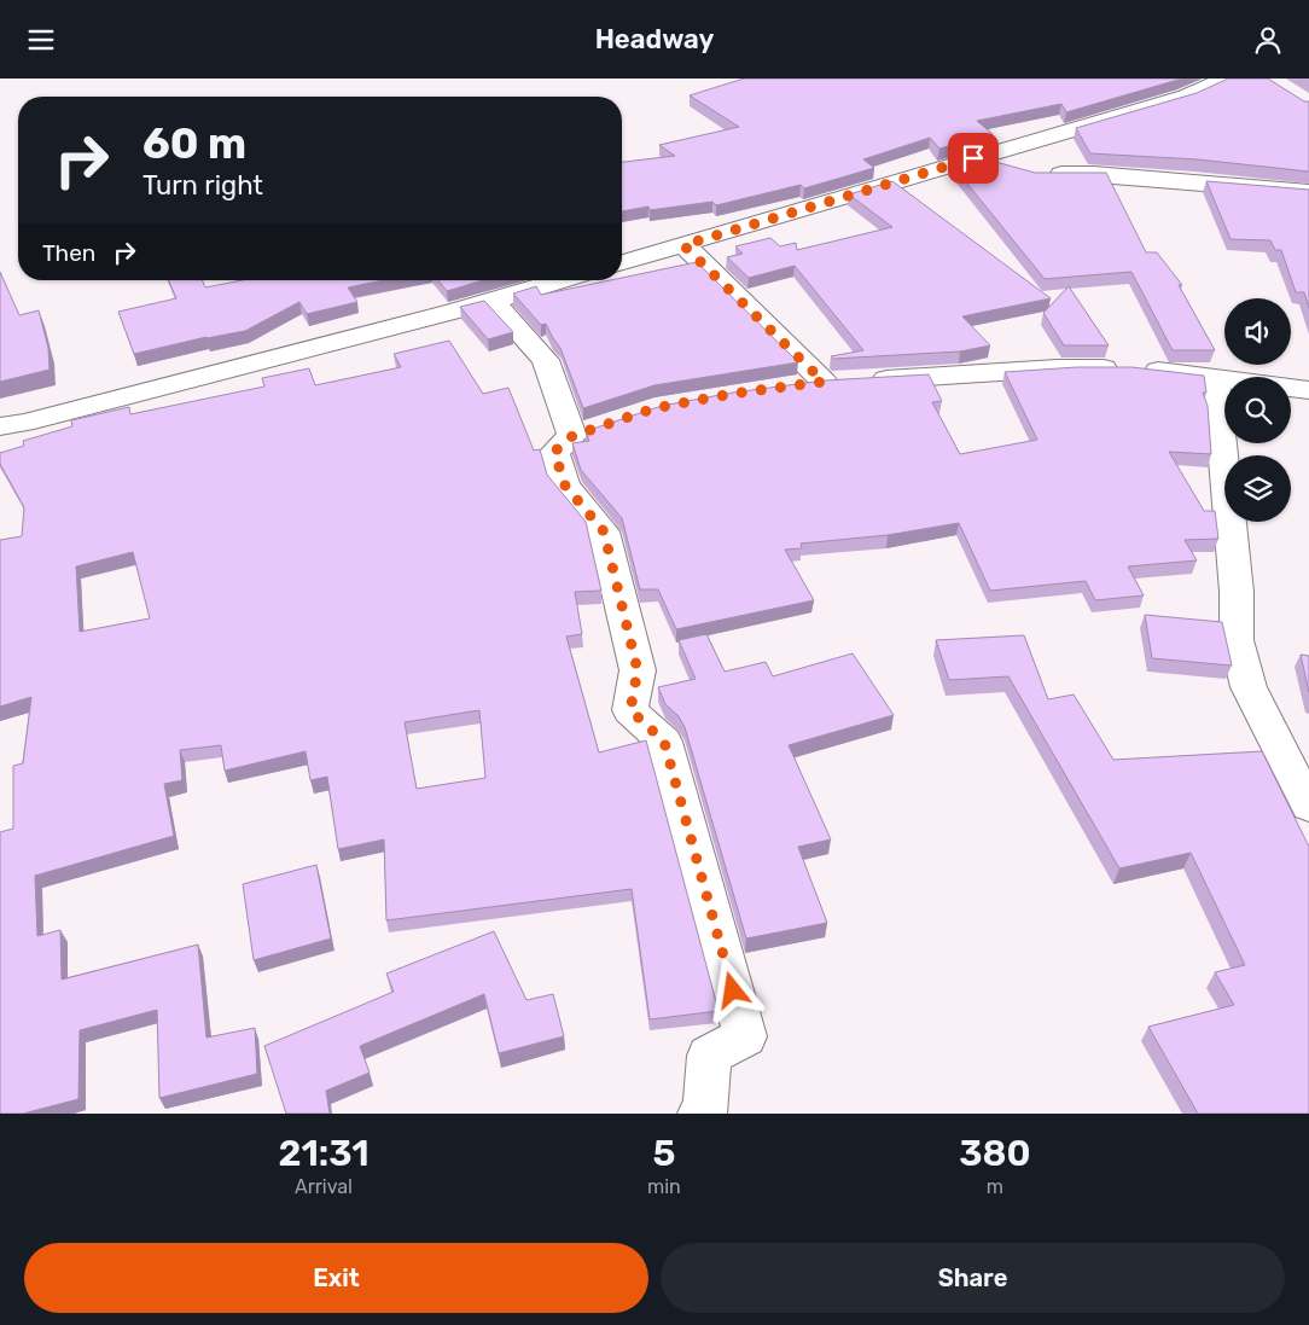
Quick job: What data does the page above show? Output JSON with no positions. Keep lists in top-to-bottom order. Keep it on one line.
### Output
{"page":{"header":"Headway","turn":["60 m","Turn right"],"then":"Then","eta":["21:31","Arrival","5","min","380","m"],"buttons":["Exit","Share"]}}
